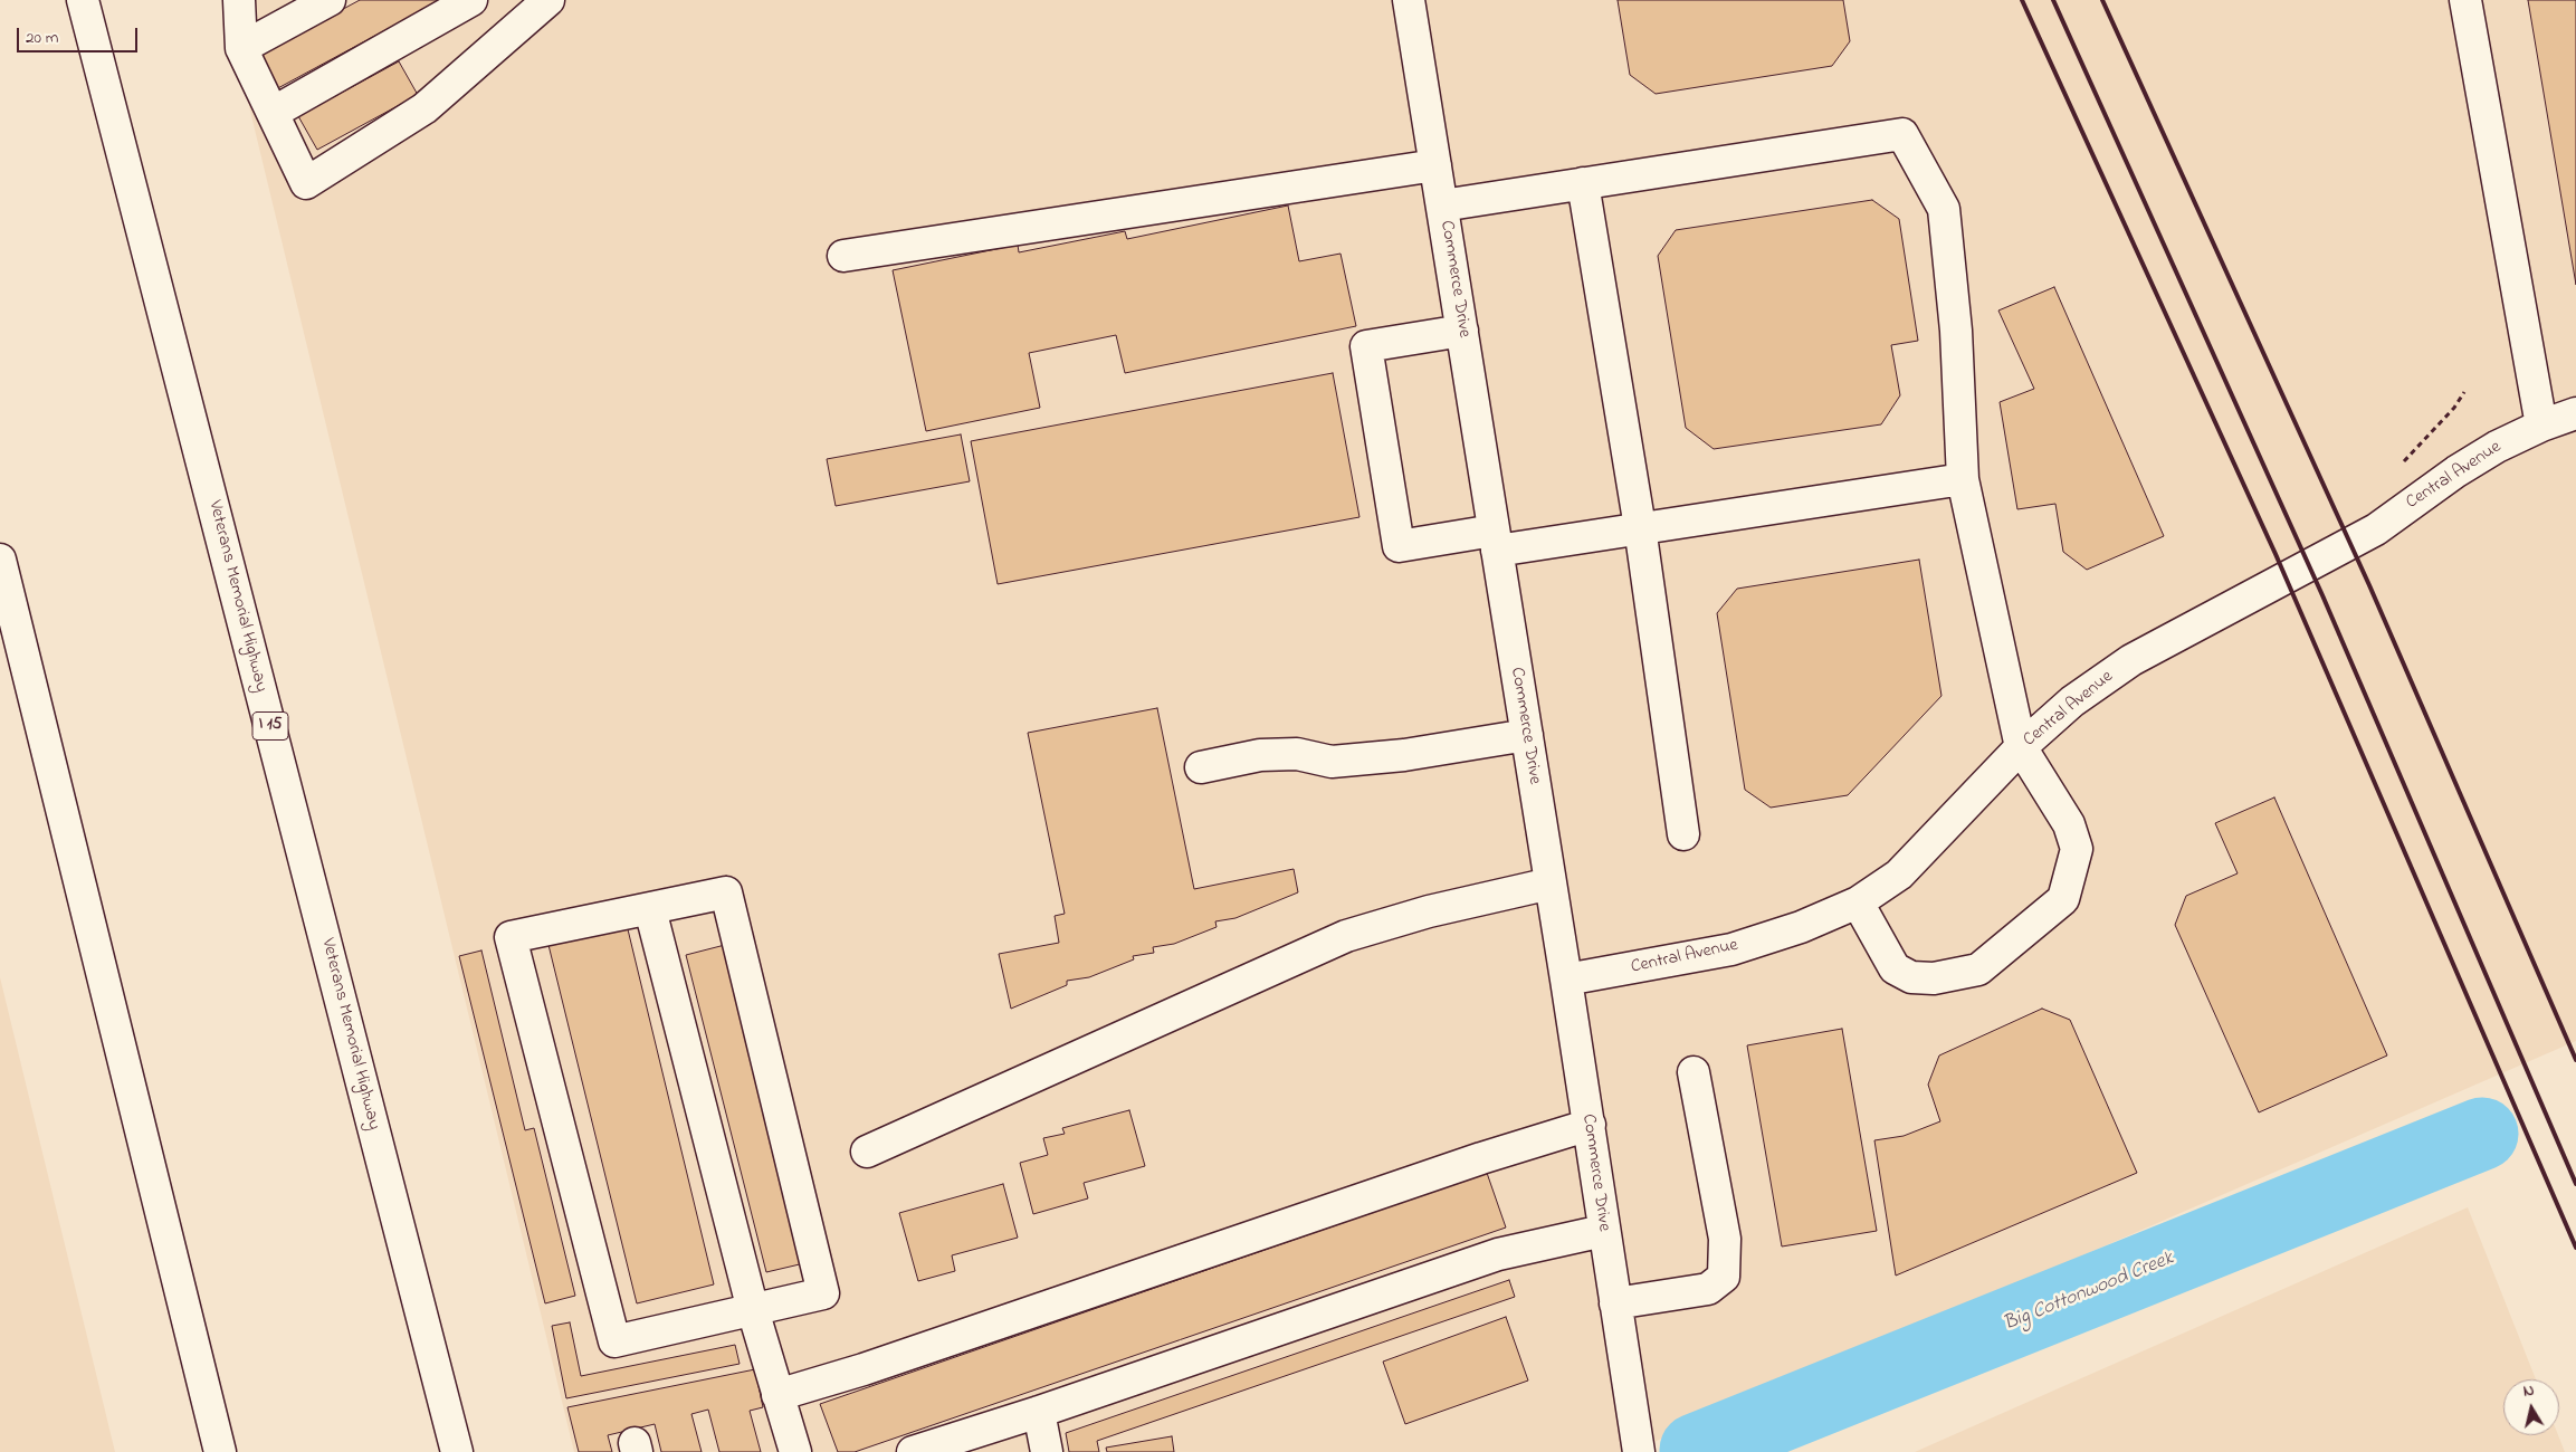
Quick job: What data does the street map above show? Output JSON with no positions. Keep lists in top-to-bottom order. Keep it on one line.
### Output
{"streets":{"main road":["Commerce Drive","Central Avenue","Veterans Memorial Highway","I 15"]},"crossings":[["Commerce Drive","Central Avenue"]],"water":["Big Cottonwood Creek"],"scale_bar":"20 m","north":"top"}
